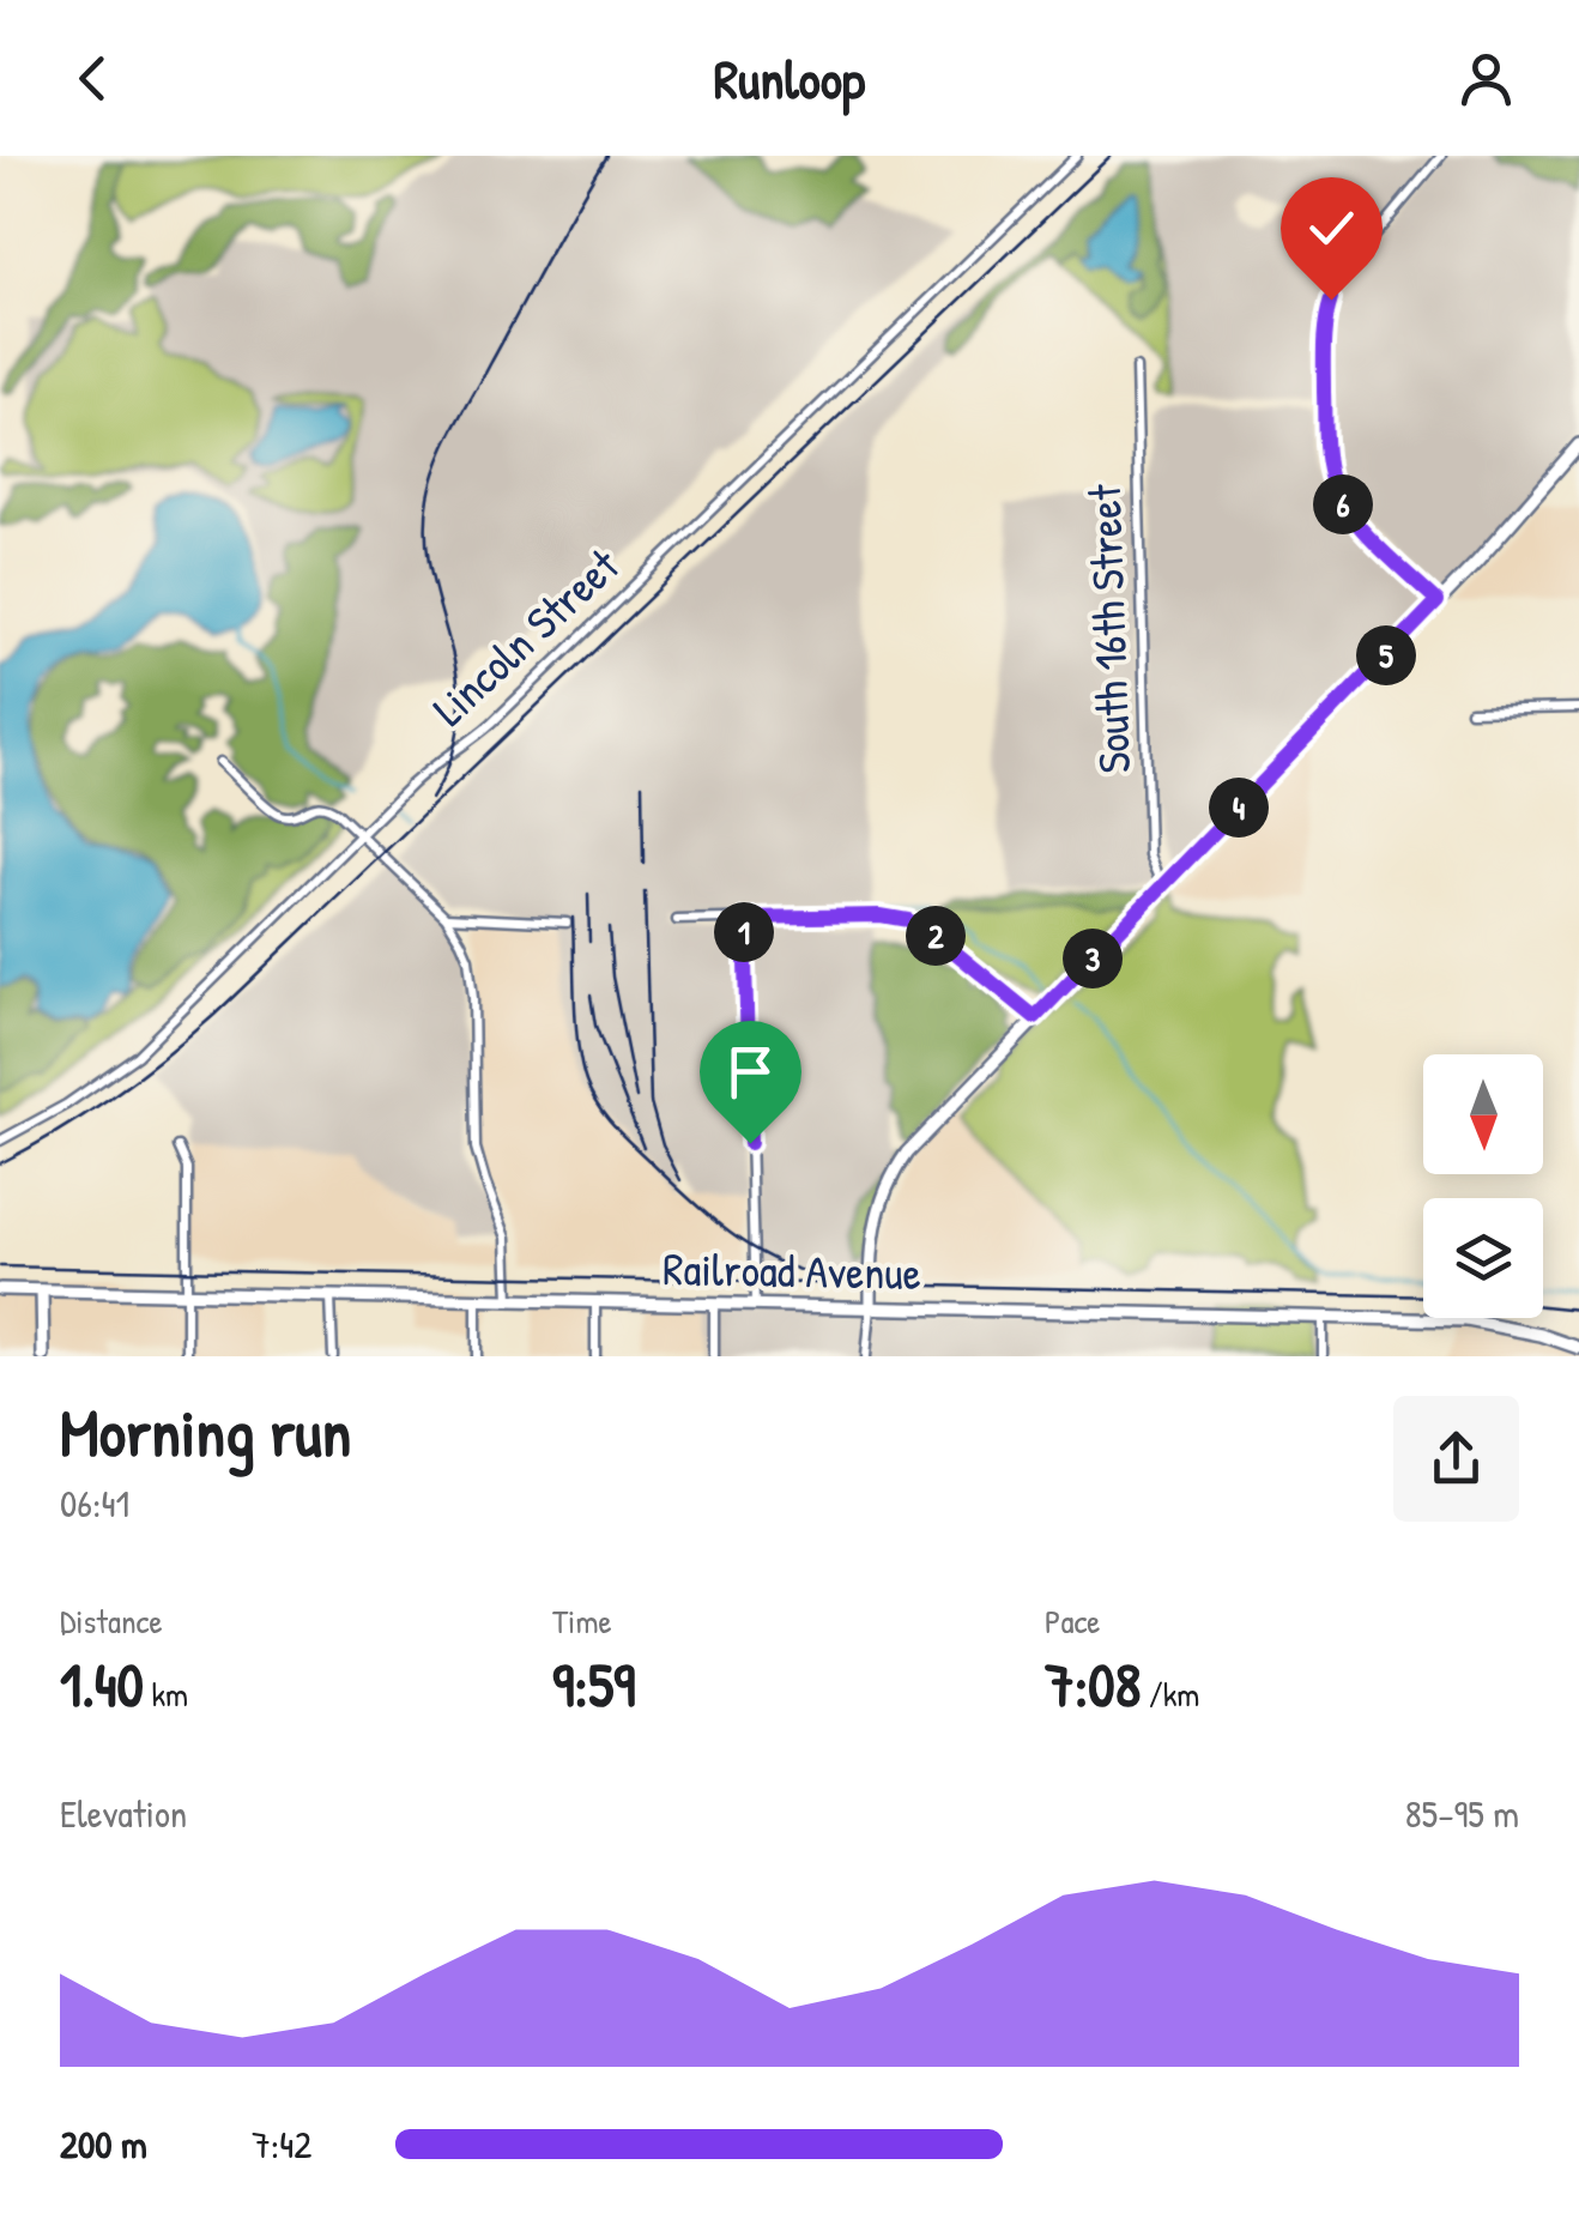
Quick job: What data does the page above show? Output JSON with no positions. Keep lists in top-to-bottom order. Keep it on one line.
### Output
{"streets":{"main road":["Railroad Avenue"],"street":["South 16th Street","Lincoln Street"]},"north":"bottom","page":{"header":"Runloop","pins":["6","5","4","1","2","3"],"heading":["Morning run","06:41"],"stats":[["Distance","1.40 km"],["Time","9:59"],["Pace","7:08 /km"]],"chart":["Elevation","85–95 m"],"list":[{"name":"200 m","note":"7:42"}]}}
